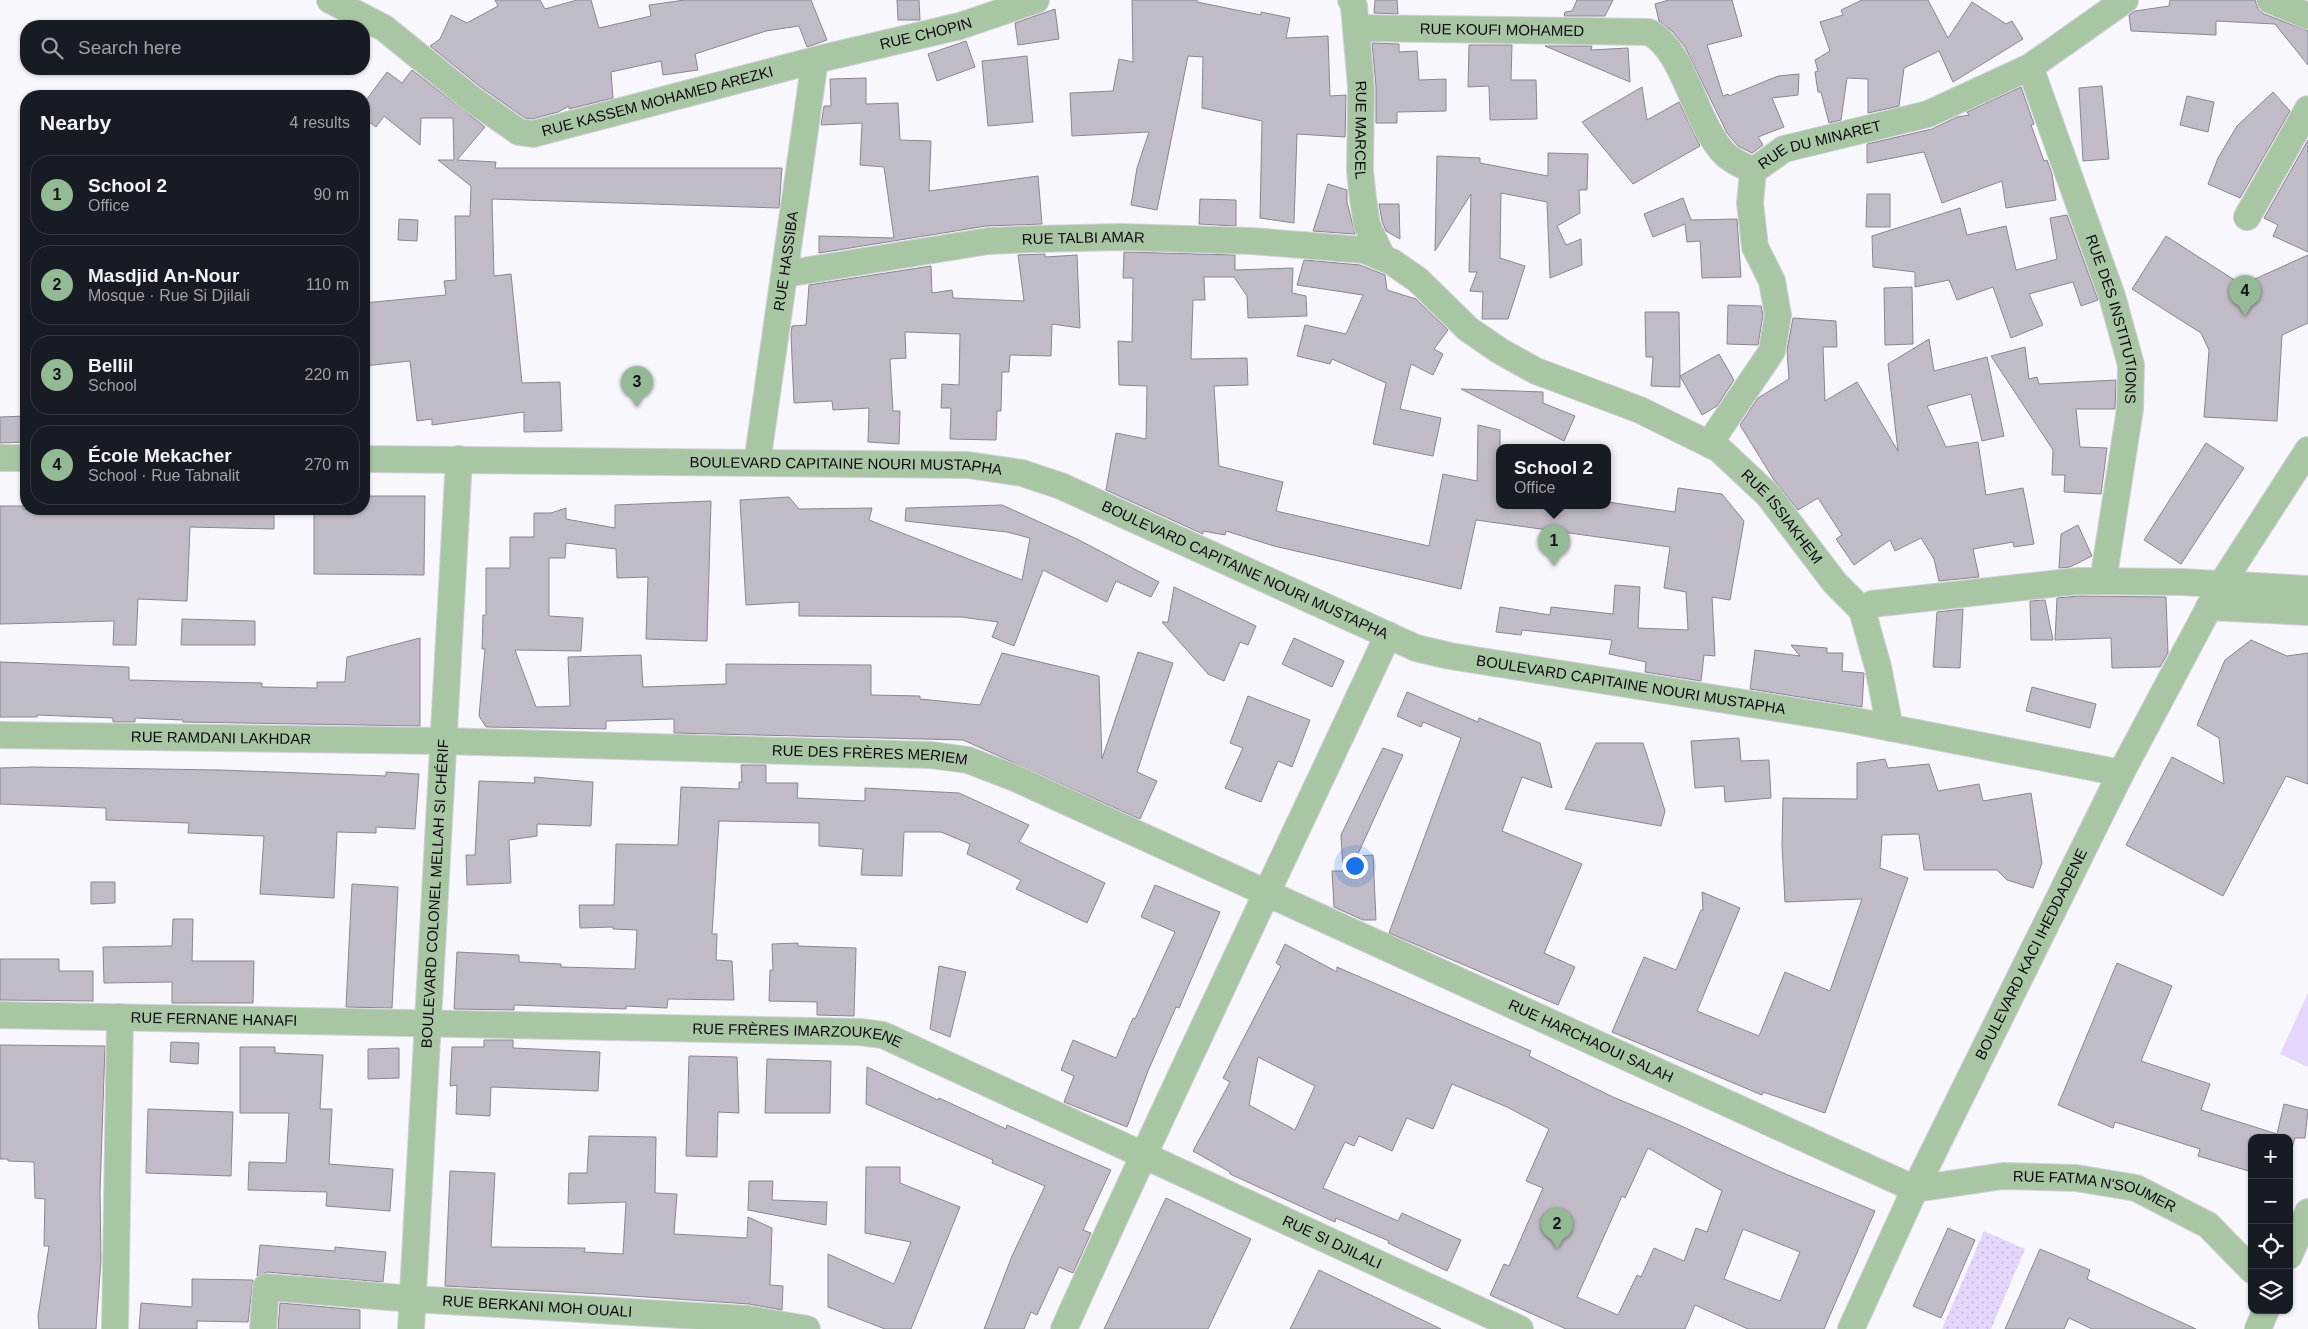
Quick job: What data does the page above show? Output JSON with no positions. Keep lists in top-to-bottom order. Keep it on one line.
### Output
{"streets":{"street":["RUE KOUFI MOHAMED","RUE CHOPIN","RUE KASSEM MOHAMED AREZKI","RUE MARCEL","RUE DU MINARET","RUE TALBI AMAR","RUE HASSIBA","RUE DES INSTITUTIONS","BOULEVARD CAPITAINE NOURI MUSTAPHA","RUE ISSIAKHEM","RUE RAMDANI LAKHDAR","RUE DES FRÈRES MERIEM","BOULEVARD COLONEL MELLAH SI CHÉRIF","BOULEVARD KACI IHEDDADENE","RUE FERNANE HANAFI","RUE FRÈRES IMARZOUKENE","RUE HARCHAOUI SALAH","RUE FATMA N'SOUMER","RUE SI DJILALI","RUE BERKANI MOH OUALI"]},"crossings":[["RUE KOUFI MOHAMED","RUE MARCEL"],["RUE KOUFI MOHAMED","RUE DU MINARET"],["RUE CHOPIN","RUE KASSEM MOHAMED AREZKI"],["RUE CHOPIN","RUE HASSIBA"],["RUE KASSEM MOHAMED AREZKI","RUE HASSIBA"],["RUE MARCEL","RUE TALBI AMAR"],["RUE MARCEL","RUE ISSIAKHEM"],["RUE DU MINARET","RUE DES INSTITUTIONS"],["RUE DU MINARET","RUE ISSIAKHEM"],["RUE TALBI AMAR","RUE HASSIBA"],["RUE TALBI AMAR","RUE ISSIAKHEM"],["RUE HASSIBA","BOULEVARD CAPITAINE NOURI MUSTAPHA"],["BOULEVARD CAPITAINE NOURI MUSTAPHA","BOULEVARD COLONEL MELLAH SI CHÉRIF"],["BOULEVARD CAPITAINE NOURI MUSTAPHA","BOULEVARD KACI IHEDDADENE"],["RUE RAMDANI LAKHDAR","RUE DES FRÈRES MERIEM"],["RUE RAMDANI LAKHDAR","BOULEVARD COLONEL MELLAH SI CHÉRIF"],["RUE DES FRÈRES MERIEM","BOULEVARD COLONEL MELLAH SI CHÉRIF"],["RUE DES FRÈRES MERIEM","RUE HARCHAOUI SALAH"],["BOULEVARD COLONEL MELLAH SI CHÉRIF","RUE FERNANE HANAFI"],["BOULEVARD COLONEL MELLAH SI CHÉRIF","RUE FRÈRES IMARZOUKENE"],["BOULEVARD COLONEL MELLAH SI CHÉRIF","RUE BERKANI MOH OUALI"],["BOULEVARD KACI IHEDDADENE","RUE HARCHAOUI SALAH"],["BOULEVARD KACI IHEDDADENE","RUE FATMA N'SOUMER"],["RUE FERNANE HANAFI","RUE FRÈRES IMARZOUKENE"],["RUE FRÈRES IMARZOUKENE","RUE SI DJILALI"],["RUE HARCHAOUI SALAH","RUE FATMA N'SOUMER"]],"page":{"search":"Search here","heading":["Nearby","4 results"],"list":[{"mark":"1","name":"School 2","note":"Office","value":"90 m"},{"mark":"2","name":"Masdjid An-Nour","note":"Mosque · Rue Si Djilali","value":"110 m"},{"mark":"3","name":"Bellil","note":"School","value":"220 m"},{"mark":"4","name":"École Mekacher","note":"School · Rue Tabnalit","value":"270 m"}],"pins":["4","3","1","2"],"popup":["School 2","Office"],"map_buttons":["+","−"]}}
